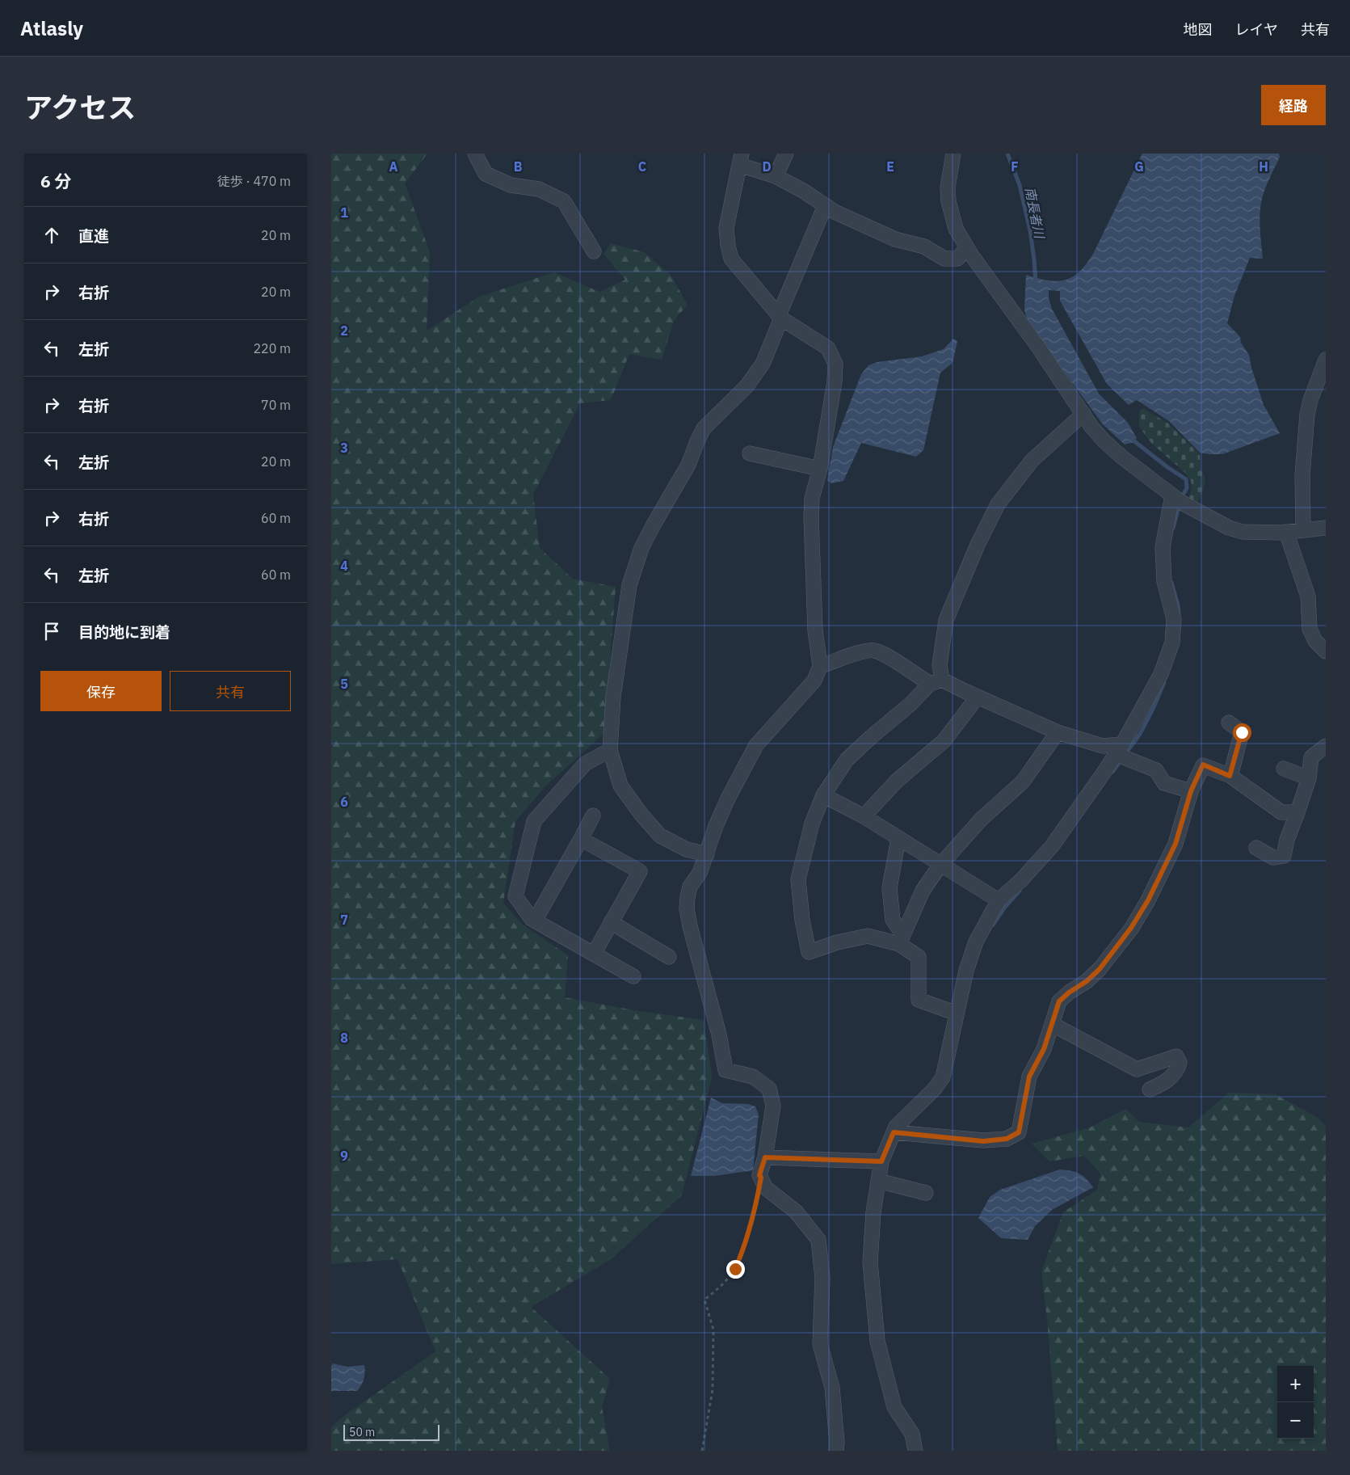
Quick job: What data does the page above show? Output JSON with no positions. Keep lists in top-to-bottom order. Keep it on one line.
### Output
{"water":["南長者川"],"scale_bar":"50 m","page":{"header":"Atlasly","nav":["地図","レイヤ","共有"],"title":"アクセス","buttons":["経路",["保存","共有"]],"heading":["6 分","徒歩 · 470 m"],"list":[["直進","20 m"],["右折","20 m"],["左折","220 m"],["右折","70 m"],["左折","20 m"],["右折","60 m"],["左折","60 m"],"目的地に到着"],"map_buttons":["+","−"],"scale":"50 m"},"grid":{"columns":["A","B","C","D","E","F","G","H"],"rows":["1","2","3","4","5","6","7","8","9"]}}
